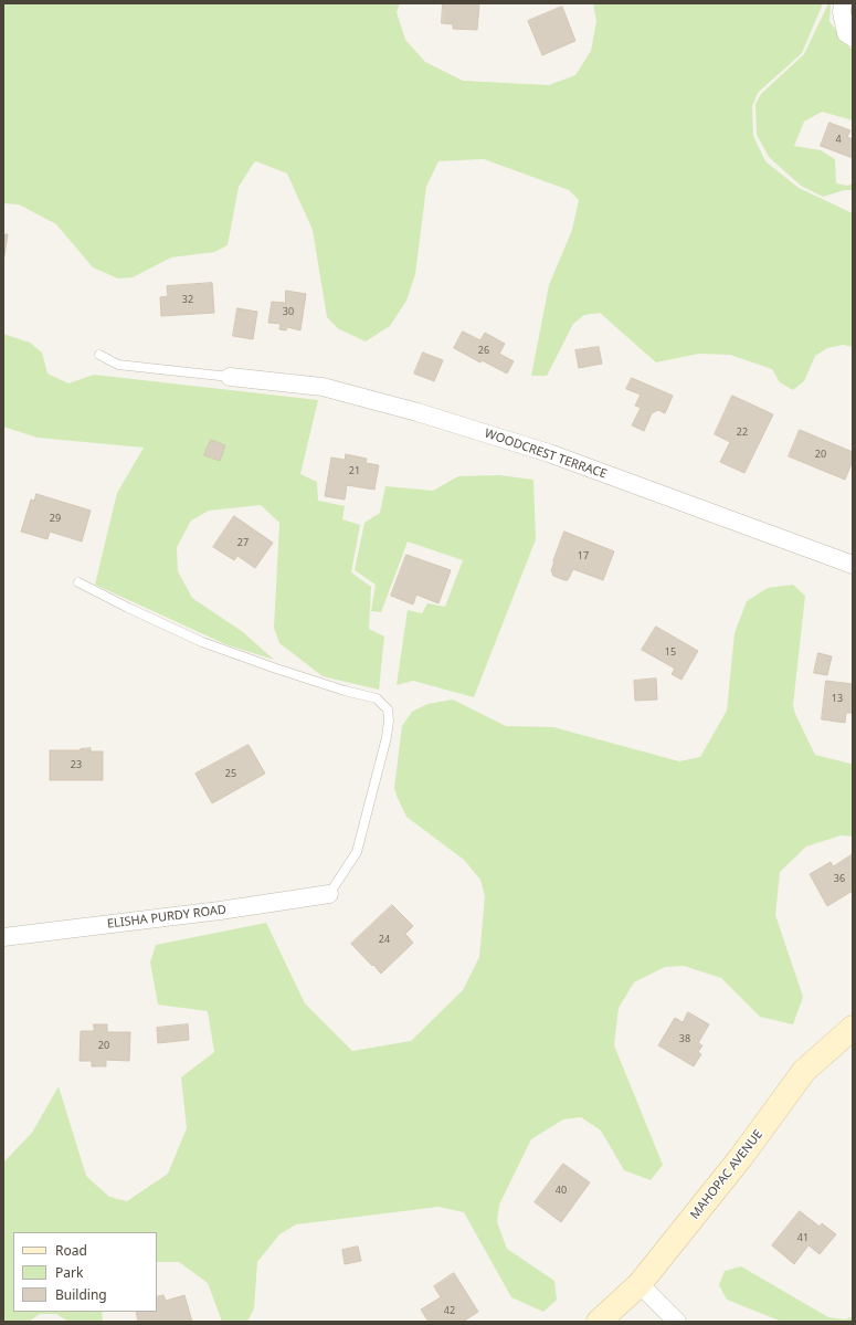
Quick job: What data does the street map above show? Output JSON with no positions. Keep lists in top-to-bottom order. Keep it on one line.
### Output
{"streets":{"street":["WOODCREST TERRACE","ELISHA PURDY ROAD","MAHOPAC AVENUE"]},"house_numbers":["4","32","30","26","22","20","21","29","27","17","15","13","23","25","36","24","38","20","40","41","42"],"legend":["Road","Park","Building"]}
